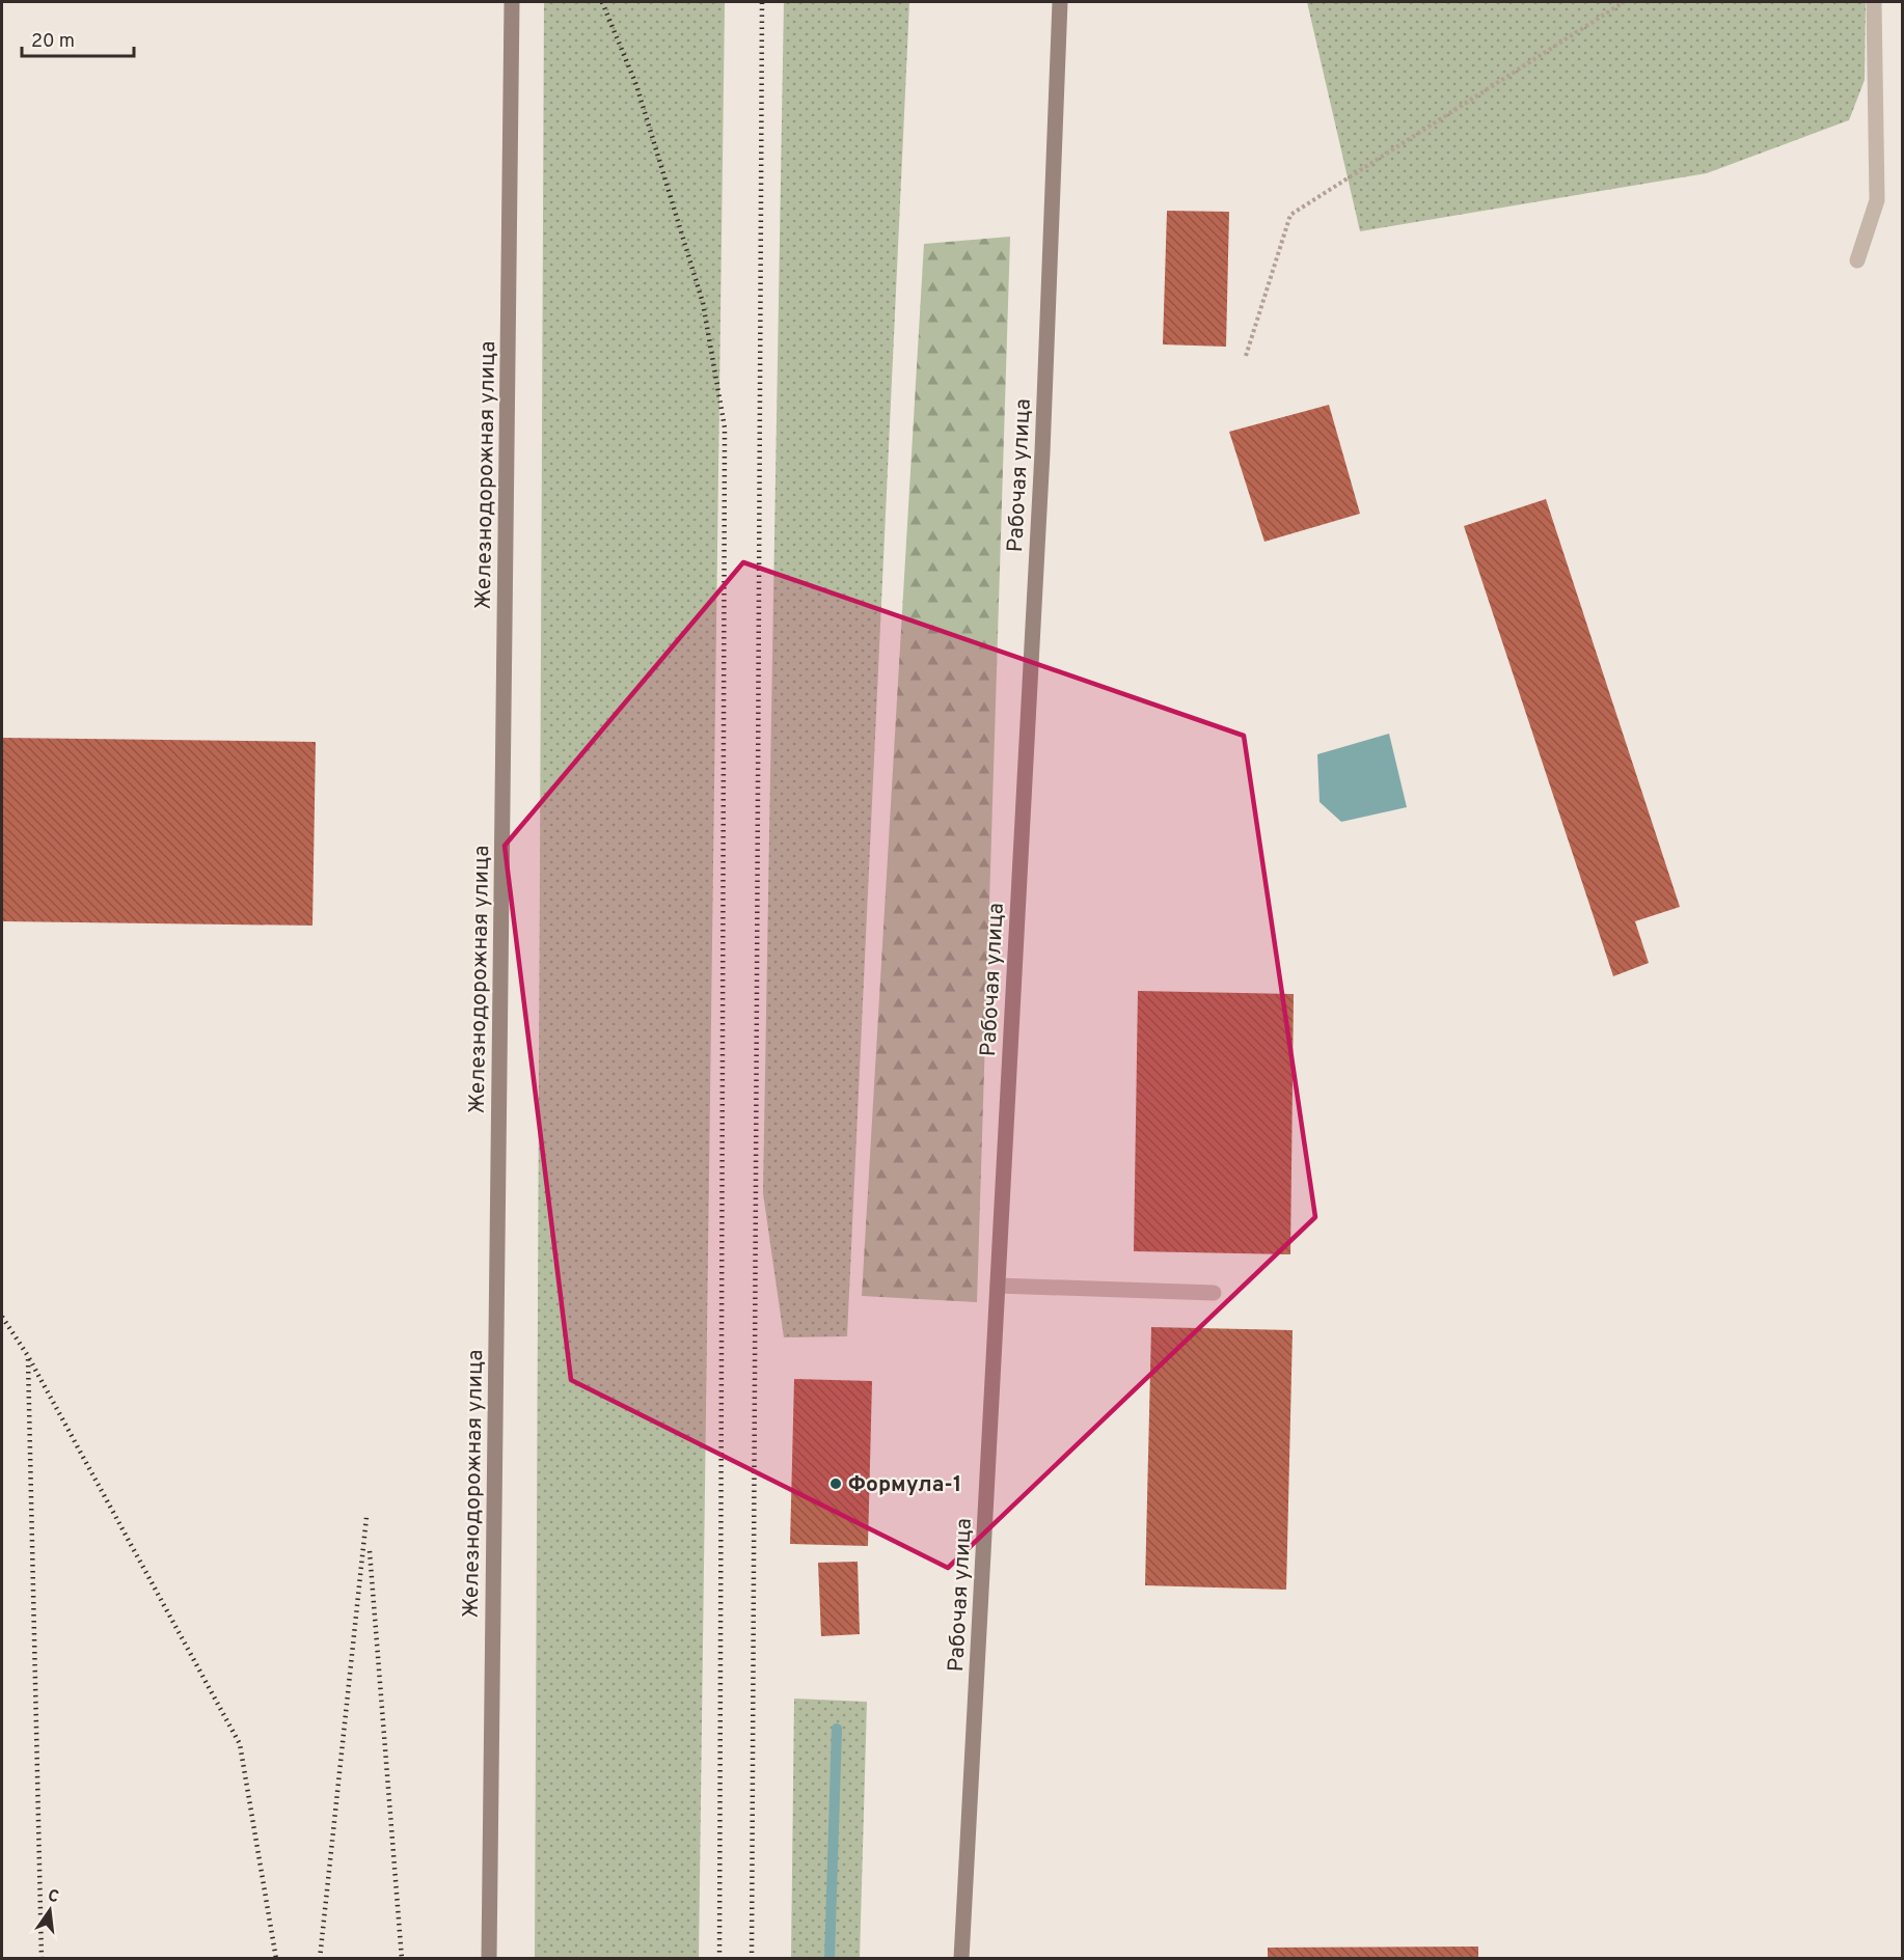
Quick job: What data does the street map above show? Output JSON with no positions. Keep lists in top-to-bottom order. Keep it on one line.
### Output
{"streets":{"street":["Железнодорожная улица","Рабочая улица"]},"places":["Формула-1"],"scale_bar":"20 m","north":"top"}
